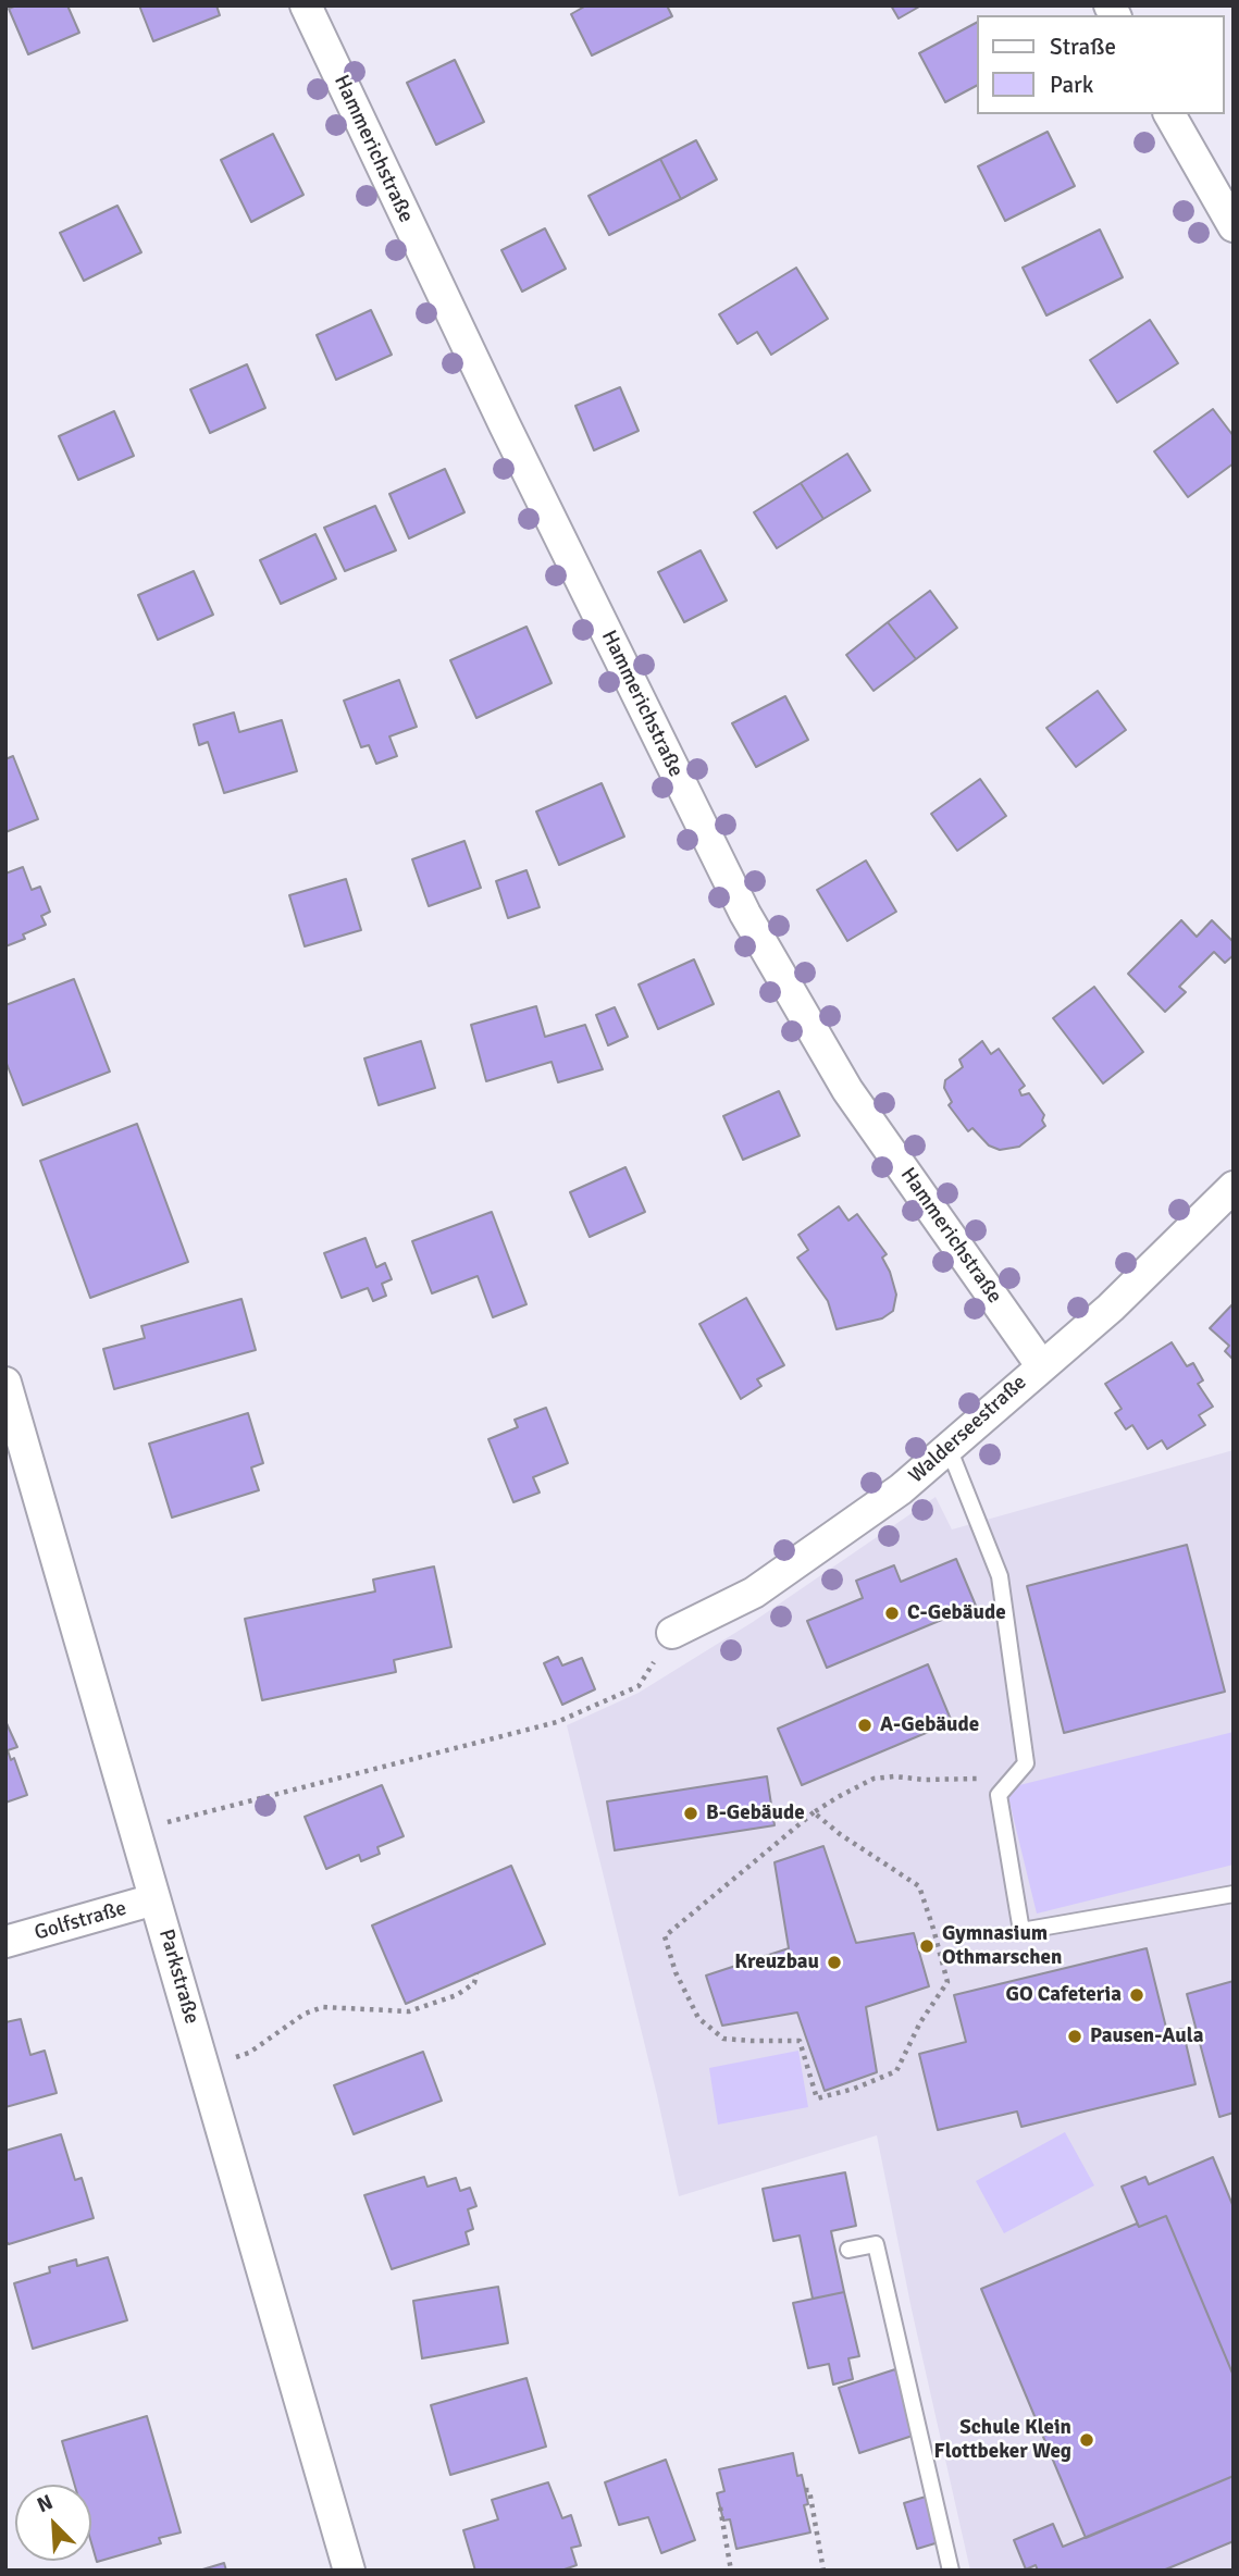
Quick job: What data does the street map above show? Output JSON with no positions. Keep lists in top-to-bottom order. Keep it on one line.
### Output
{"streets":{"street":["Hammerichstraße","Walderseestraße","Golfstraße","Parkstraße"]},"crossings":[["Hammerichstraße","Walderseestraße"],["Golfstraße","Parkstraße"]],"places":["C-Gebäude","A-Gebäude","B-Gebäude","Gymnasium Othmarschen","Kreuzbau","GO Cafeteria","Pausen-Aula","Schule Klein Flottbeker Weg"],"legend":["Straße","Park"],"north":"top left"}
